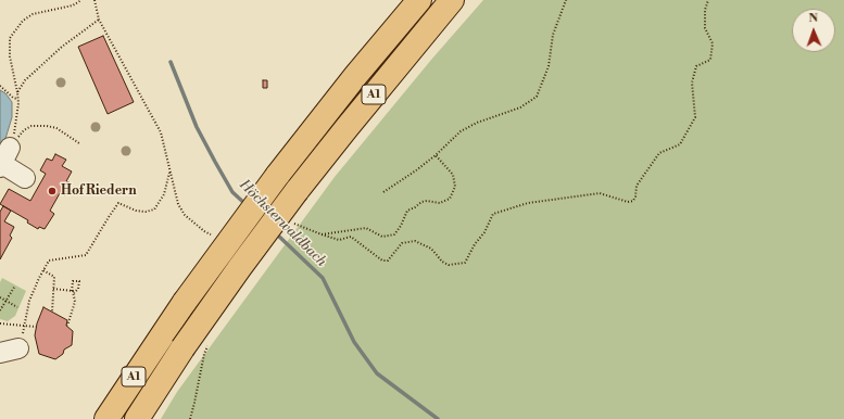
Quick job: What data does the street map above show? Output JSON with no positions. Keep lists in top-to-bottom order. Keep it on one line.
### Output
{"streets":{"highway":["A1"]},"water":["Höchsterwaldbach"],"places":["Hof Riedern"],"north":"top"}
